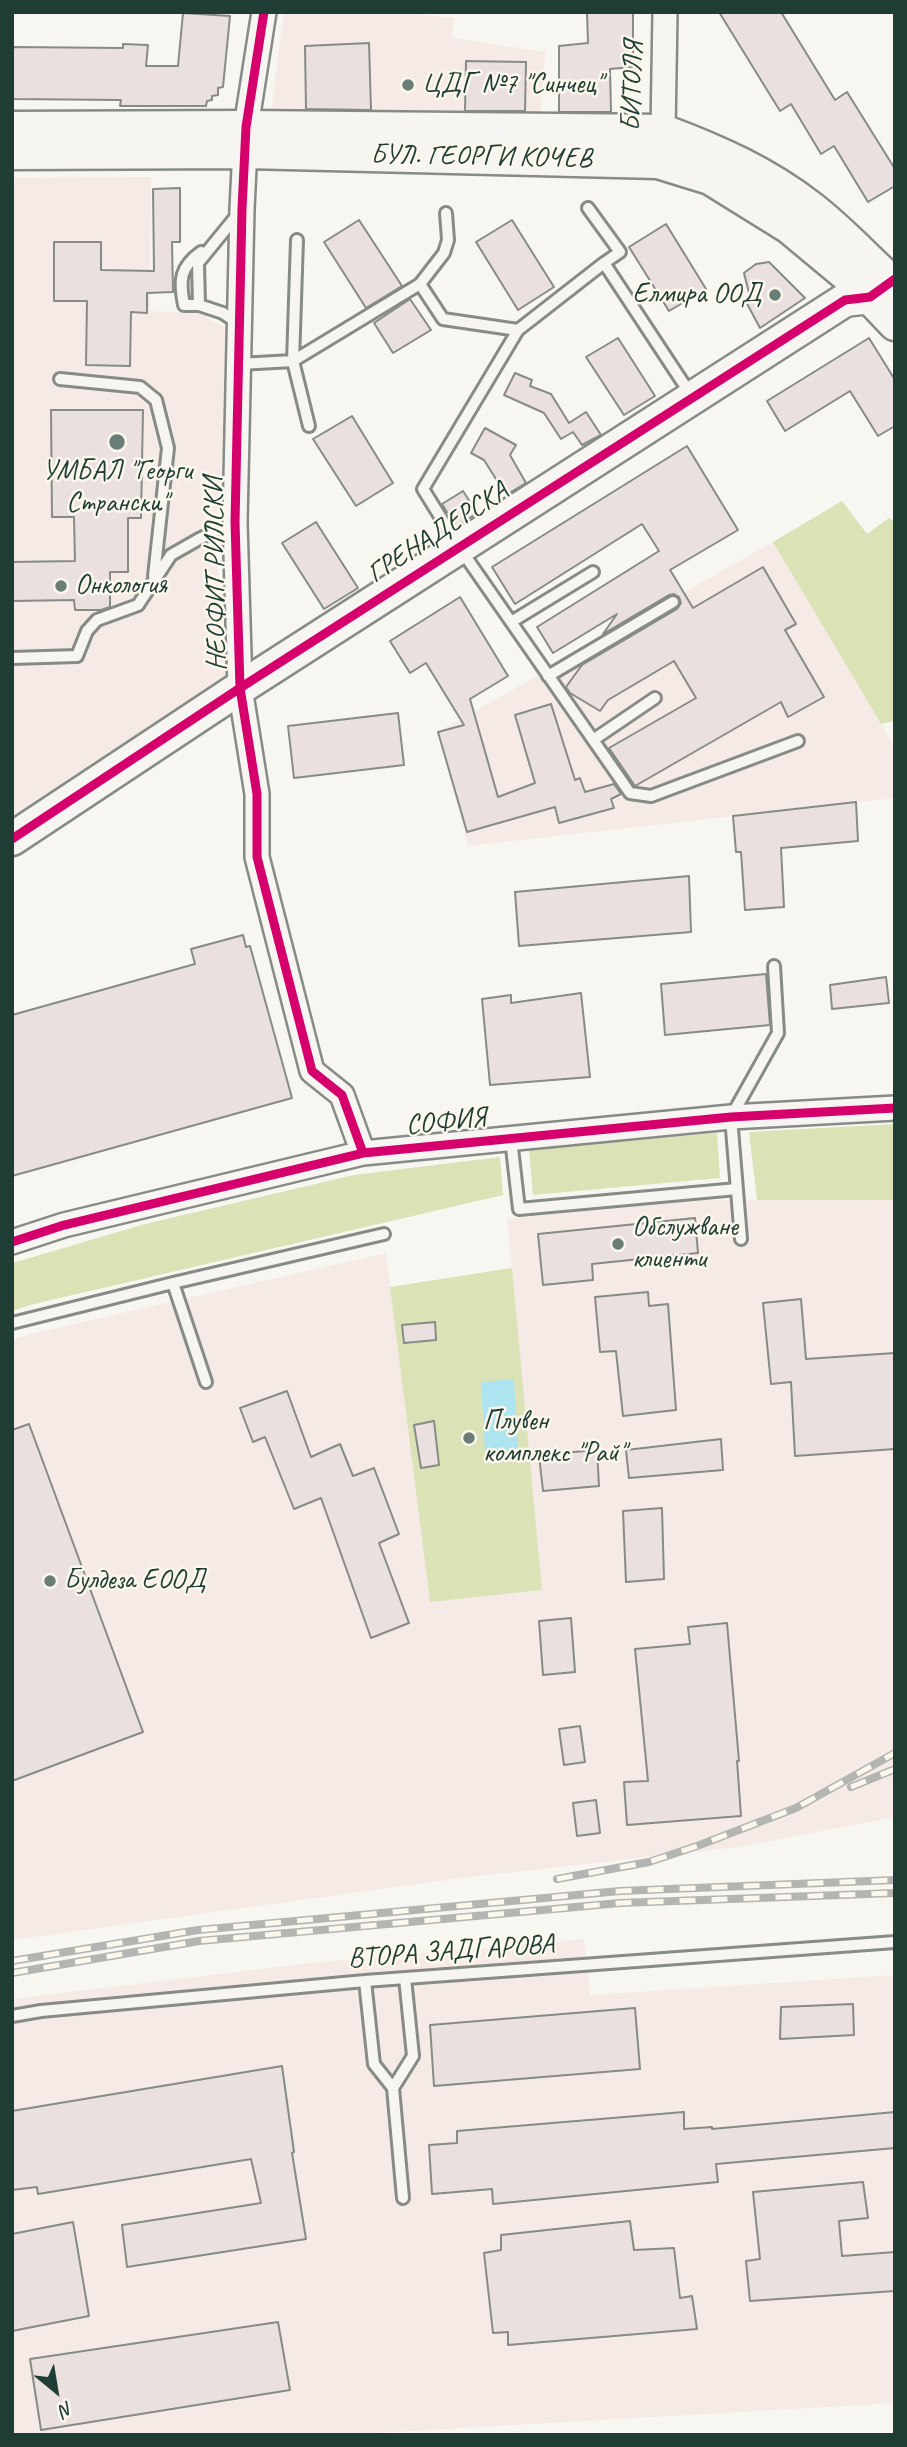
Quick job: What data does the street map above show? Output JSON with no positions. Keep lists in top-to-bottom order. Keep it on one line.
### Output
{"streets":{"main road":["БУЛ. ГЕОРГИ КОЧЕВ","ГРЕНАДЕРСКА"],"street":["БИТОЛЯ","НЕОФИТ РИЛСКИ","СОФИЯ"],"lane":["ВТОРА ЗАДГАРОВА"]},"crossings":[["БИТОЛЯ","БУЛ. ГЕОРГИ КОЧЕВ"],["БУЛ. ГЕОРГИ КОЧЕВ","ГРЕНАДЕРСКА"],["БУЛ. ГЕОРГИ КОЧЕВ","НЕОФИТ РИЛСКИ"],["ГРЕНАДЕРСКА","НЕОФИТ РИЛСКИ"],["НЕОФИТ РИЛСКИ","СОФИЯ"]],"places":["ЦДГ №7 \"Синчец\"","Елмира ООД","УМБАЛ \"Георги Странски\"","Онкология","Обслужване клиенти","Плувен комплекс \"Рай\"","Булдеза ЕООД"],"north":"bottom right"}
